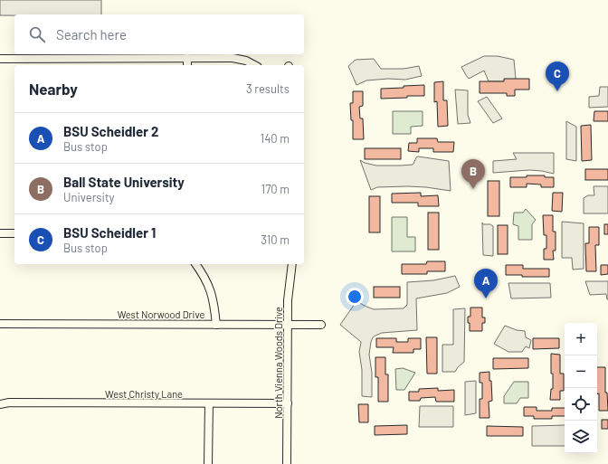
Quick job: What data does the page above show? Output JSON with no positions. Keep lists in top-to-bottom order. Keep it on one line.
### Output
{"streets":{"street":["West Norwood Drive","North Vienna Woods Drive","West Christy Lane"]},"crossings":[["West Norwood Drive","North Vienna Woods Drive"],["North Vienna Woods Drive","West Christy Lane"]],"page":{"search":"Search here","pins":["C","B","A"],"heading":["Nearby","3 results"],"list":[{"mark":"A","name":"BSU Scheidler 2","note":"Bus stop","value":"140 m"},{"mark":"B","name":"Ball State University","note":"University","value":"170 m"},{"mark":"C","name":"BSU Scheidler 1","note":"Bus stop","value":"310 m"}],"map_buttons":["+","−"]}}
